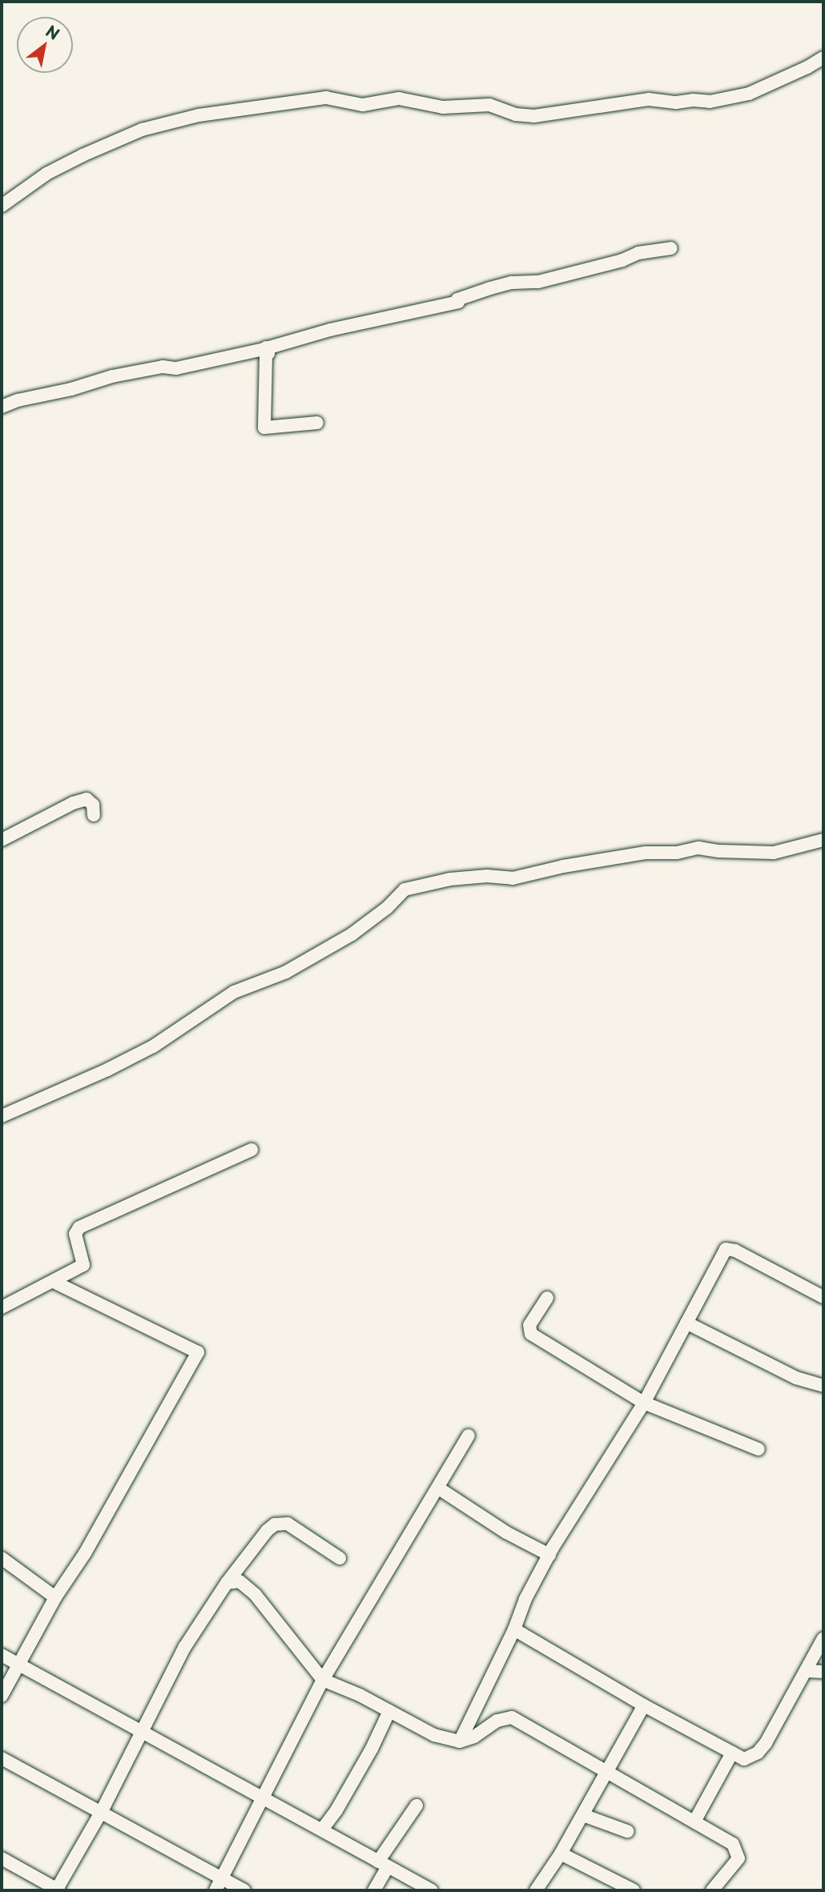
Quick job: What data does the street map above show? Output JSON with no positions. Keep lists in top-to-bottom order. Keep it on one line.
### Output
{"north":"top right"}
